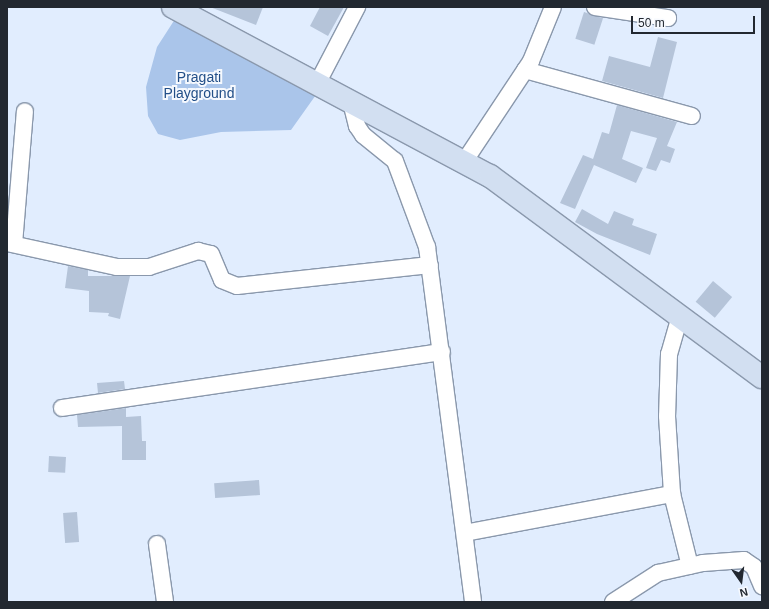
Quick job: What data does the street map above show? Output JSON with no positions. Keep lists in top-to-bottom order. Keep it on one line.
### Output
{"parks":["Pragati Playground"],"scale_bar":"50 m","north":"bottom"}
